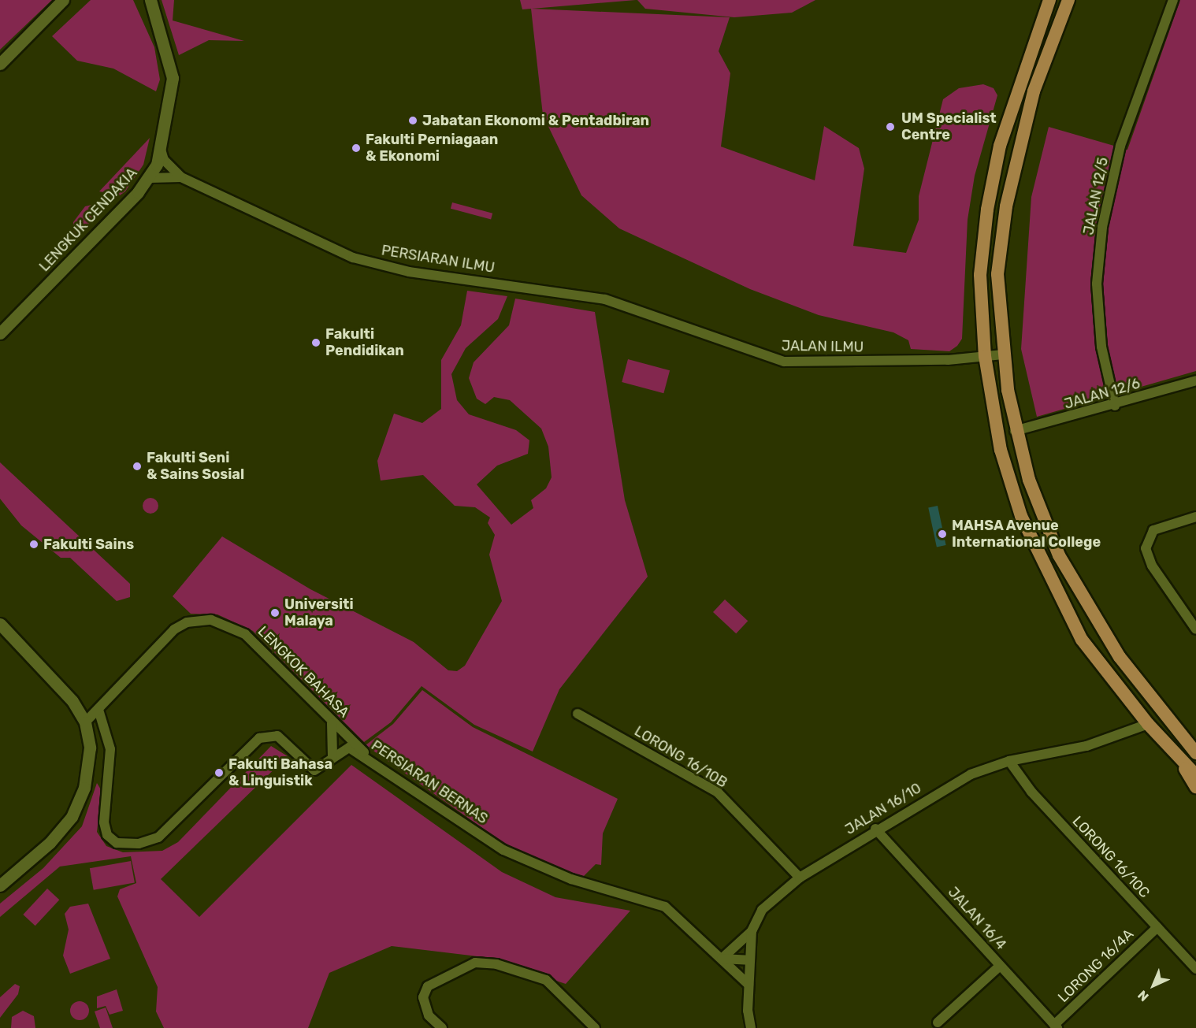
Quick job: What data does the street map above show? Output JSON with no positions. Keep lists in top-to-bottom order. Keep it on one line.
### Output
{"streets":{"street":["JALAN 12/5","LENGKUK CENDAKIA","PERSIARAN ILMU","JALAN ILMU","JALAN 12/6","LENGKOK BAHASA","LORONG 16/10B","PERSIARAN BERNAS","JALAN 16/10","LORONG 16/10C","JALAN 16/4","LORONG 16/4A"]},"crossings":[["JALAN 12/5","JALAN 12/6"],["LENGKUK CENDAKIA","PERSIARAN ILMU"],["PERSIARAN ILMU","JALAN ILMU"],["LENGKOK BAHASA","PERSIARAN BERNAS"],["LORONG 16/10B","JALAN 16/10"],["PERSIARAN BERNAS","JALAN 16/10"],["JALAN 16/10","LORONG 16/10C"],["JALAN 16/10","JALAN 16/4"],["LORONG 16/10C","LORONG 16/4A"],["JALAN 16/4","LORONG 16/4A"]],"places":["Jabatan Ekonomi & Pentadbiran","UM Specialist Centre","Fakulti Perniagaan & Ekonomi","Fakulti Pendidikan","Fakulti Seni & Sains Sosial","MAHSA Avenue International College","Fakulti Sains","Universiti Malaya","Fakulti Bahasa & Linguistik"],"north":"bottom left"}
